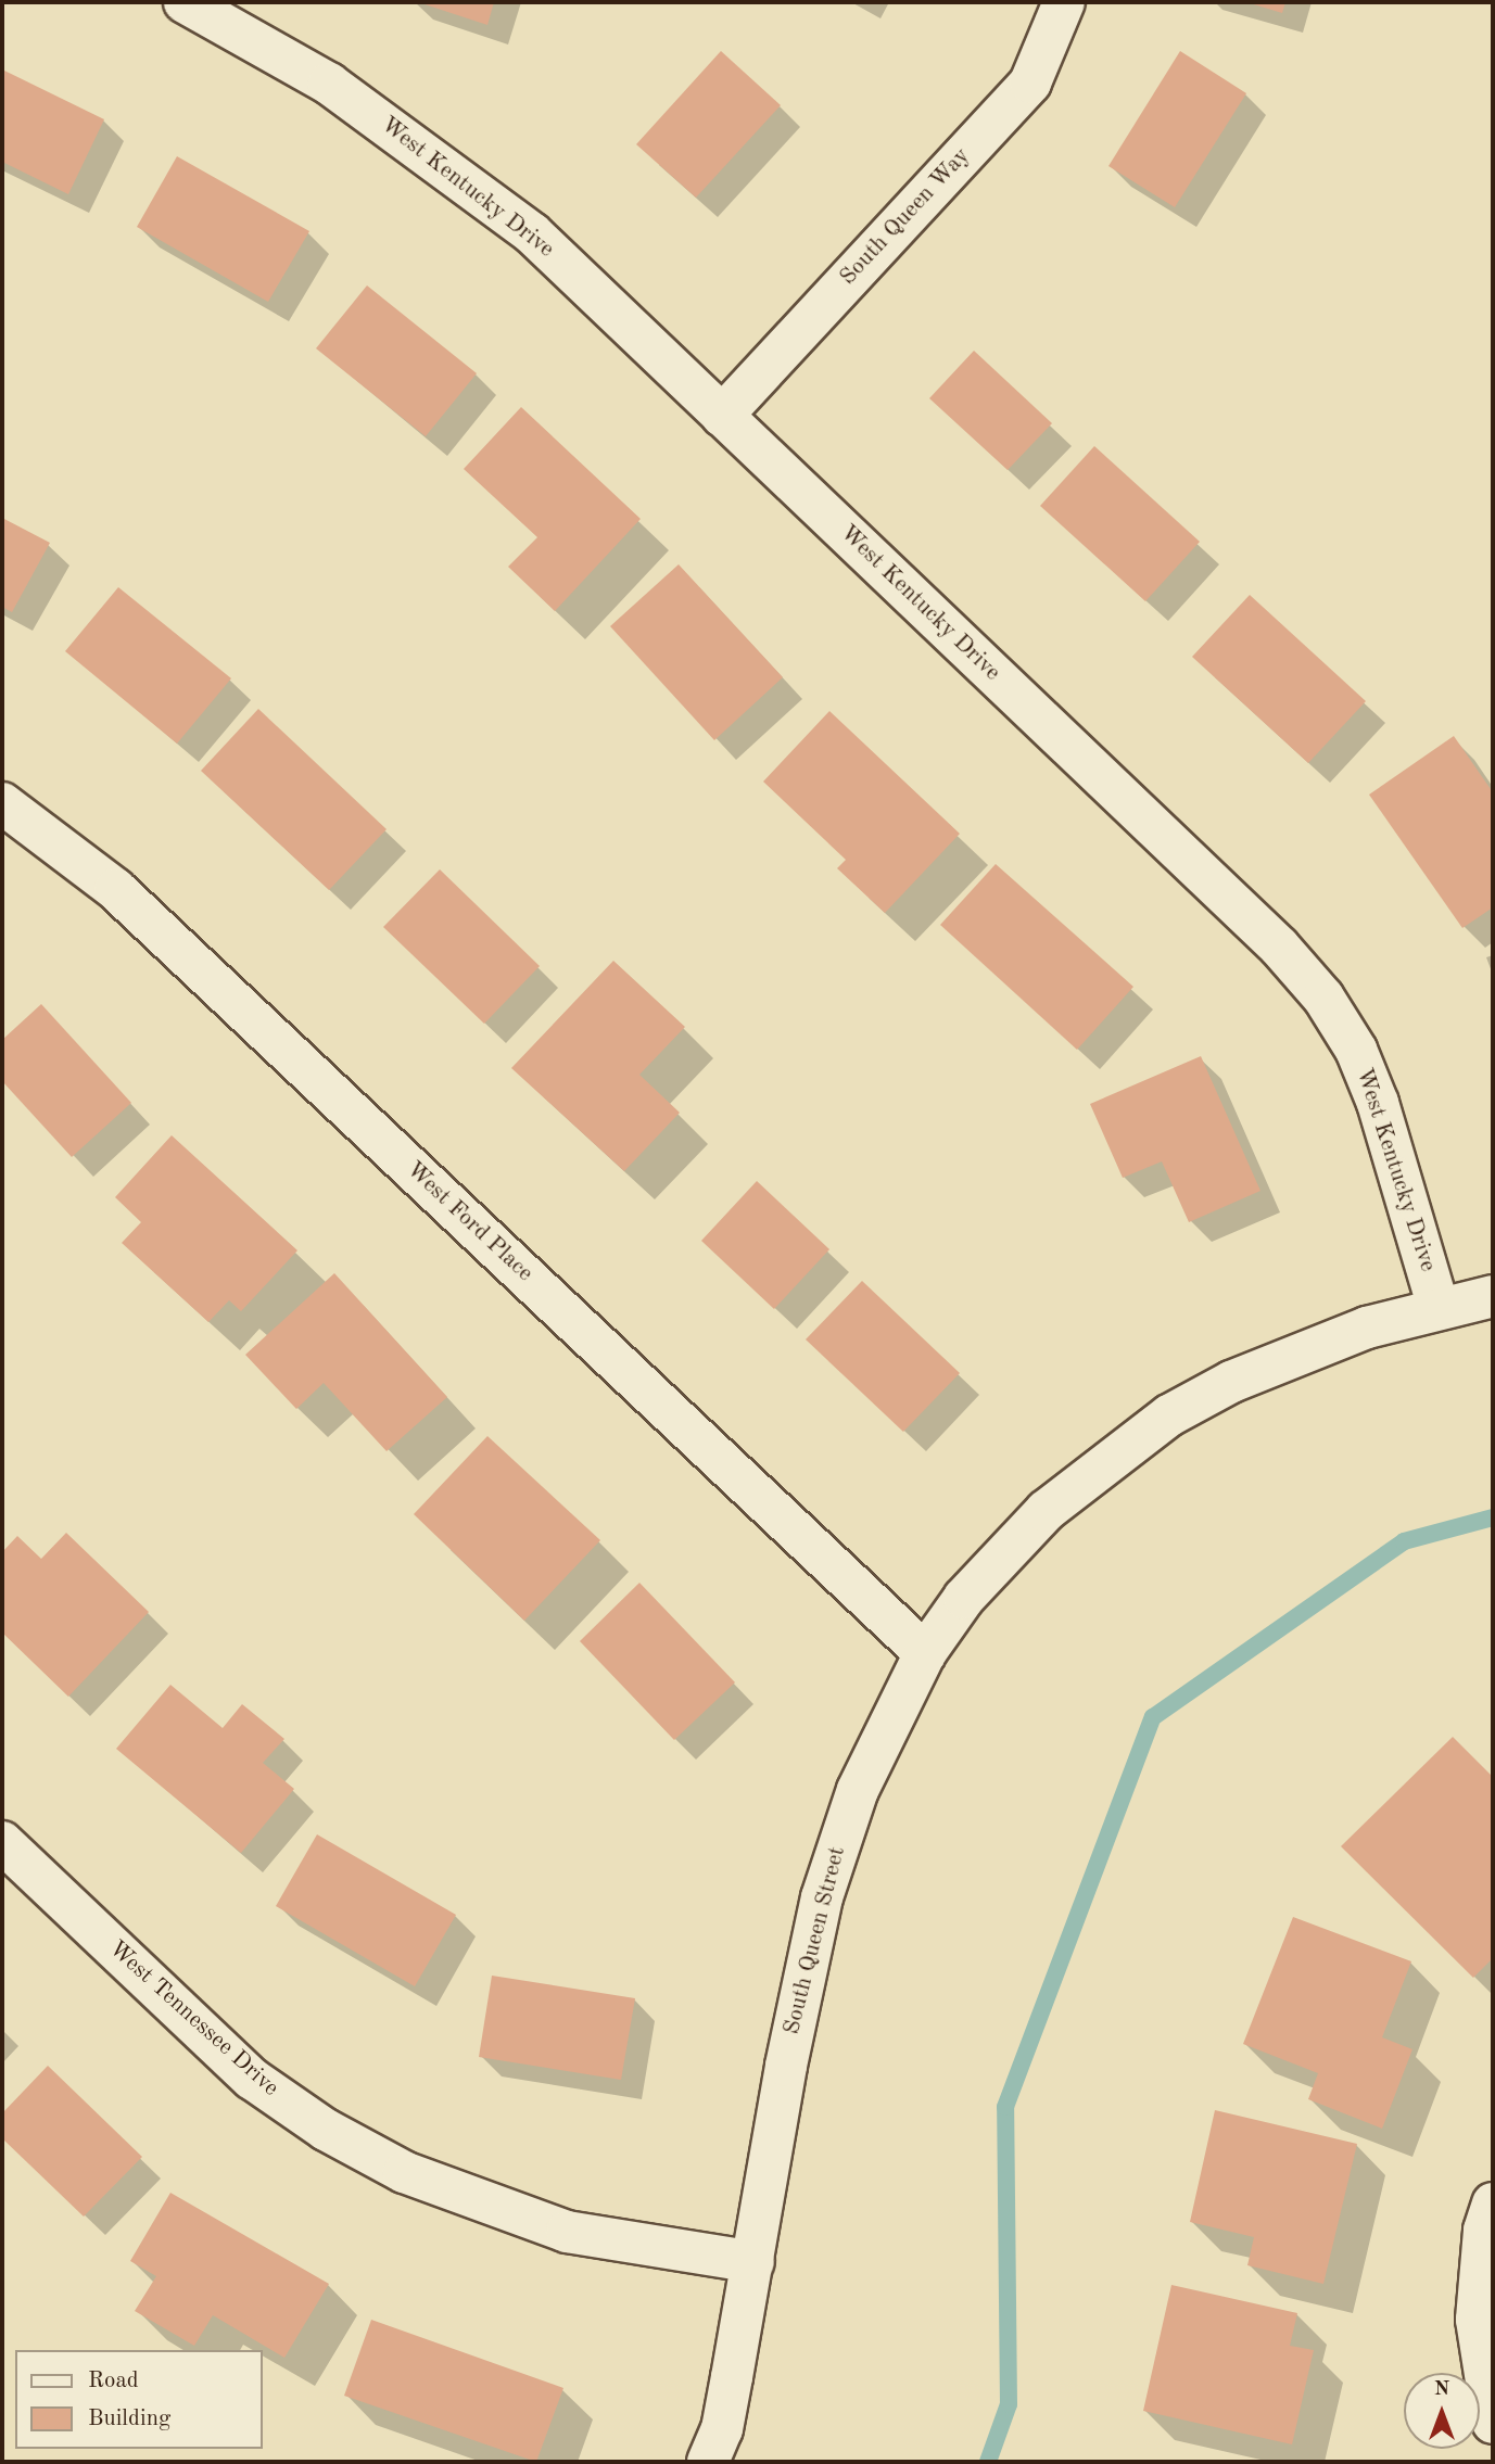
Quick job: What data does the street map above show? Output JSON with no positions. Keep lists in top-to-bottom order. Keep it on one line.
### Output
{"streets":{"street":["West Kentucky Drive","South Queen Way","West Ford Place","South Queen Street","West Tennessee Drive"]},"crossings":[["West Kentucky Drive","South Queen Way"],["West Kentucky Drive","South Queen Street"],["West Ford Place","South Queen Street"],["South Queen Street","West Tennessee Drive"]],"legend":["Road","Building"],"north":"top"}
